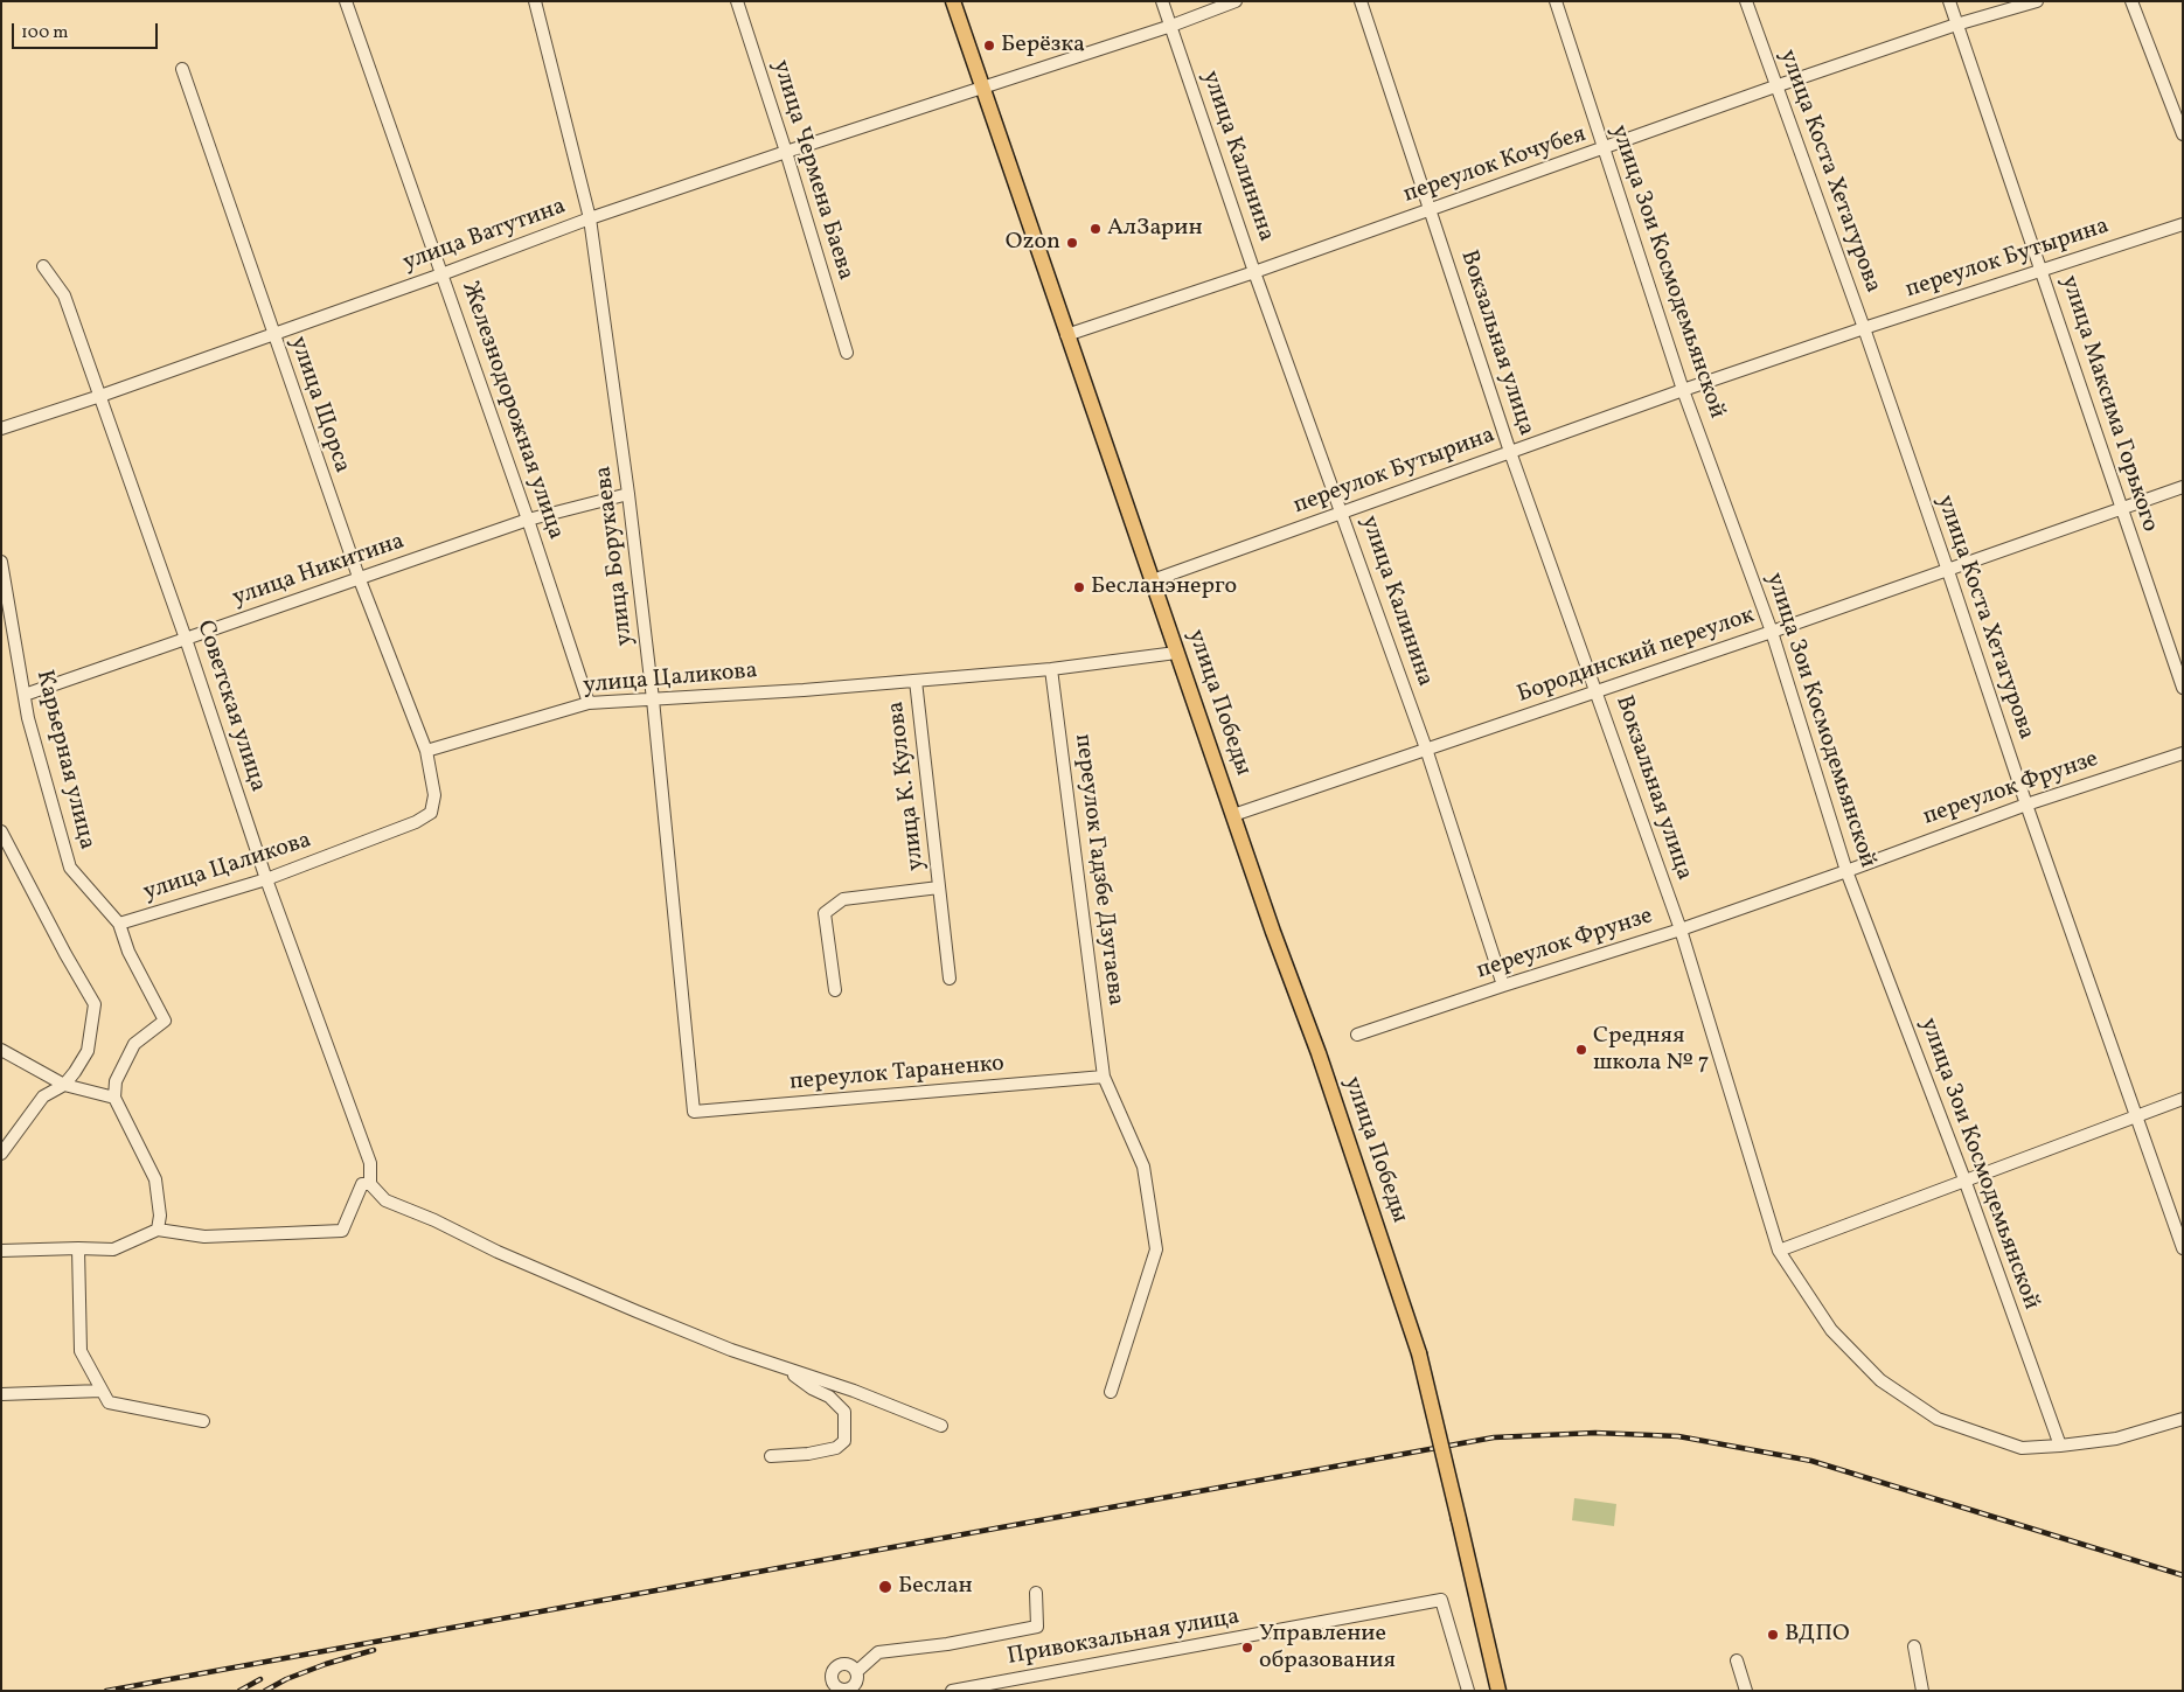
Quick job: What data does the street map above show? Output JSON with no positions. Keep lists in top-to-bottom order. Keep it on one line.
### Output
{"streets":{"main road":["улица Победы"],"street":["улица Калинина","переулок Кочубея","улица Чермена Баева","улица Коста Хетагурова","улица Ватутина","переулок Бутырина","улица Зои Космодемьянской","Вокзальная улица","улица Максима Горького","улица Щорса","Железнодорожная улица","улица Борукаева","улица Никитина","Бородинский переулок","улица Цаликова","Советская улица","Карьерная улица","улица К. Кулова","переулок Фрунзе","переулок Гадзбе Дзугаева","переулок Тараненко","Привокзальная улица"]},"crossings":[["улица Калинина","переулок Кочубея"],["улица Калинина","улица Ватутина"],["улица Калинина","переулок Бутырина"],["улица Калинина","Бородинский переулок"],["улица Калинина","переулок Фрунзе"],["переулок Кочубея","улица Коста Хетагурова"],["переулок Кочубея","улица Зои Космодемьянской"],["переулок Кочубея","Вокзальная улица"],["переулок Кочубея","улица Максима Горького"],["переулок Кочубея","улица Победы"],["улица Чермена Баева","улица Ватутина"],["улица Коста Хетагурова","переулок Бутырина"],["улица Коста Хетагурова","Бородинский переулок"],["улица Коста Хетагурова","переулок Фрунзе"],["улица Ватутина","улица Щорса"],["улица Ватутина","Железнодорожная улица"],["улица Ватутина","улица Борукаева"],["улица Ватутина","улица Победы"],["улица Ватутина","Советская улица"],["переулок Бутырина","улица Зои Космодемьянской"],["переулок Бутырина","Вокзальная улица"],["переулок Бутырина","улица Максима Горького"],["переулок Бутырина","улица Победы"],["улица Зои Космодемьянской","Вокзальная улица"],["улица Зои Космодемьянской","Бородинский переулок"],["улица Зои Космодемьянской","переулок Фрунзе"],["Вокзальная улица","Бородинский переулок"],["Вокзальная улица","переулок Фрунзе"],["улица Максима Горького","Бородинский переулок"],["улица Щорса","улица Никитина"],["улица Щорса","улица Цаликова"],["Железнодорожная улица","улица Никитина"],["Железнодорожная улица","улица Цаликова"],["улица Борукаева","улица Никитина"],["улица Борукаева","улица Цаликова"],["улица Борукаева","переулок Тараненко"],["улица Никитина","Советская улица"],["улица Никитина","Карьерная улица"],["Бородинский переулок","улица Победы"],["улица Цаликова","улица Победы"],["улица Цаликова","Советская улица"],["улица Цаликова","Карьерная улица"],["улица Цаликова","улица К. Кулова"],["улица Цаликова","переулок Гадзбе Дзугаева"],["переулок Гадзбе Дзугаева","переулок Тараненко"]],"places":["Берёзка","АлЗарин","Ozon","Бесланэнерго","Средняя школа № 7","Беслан","ВДПО","Управление образования"],"scale_bar":"100 m"}
